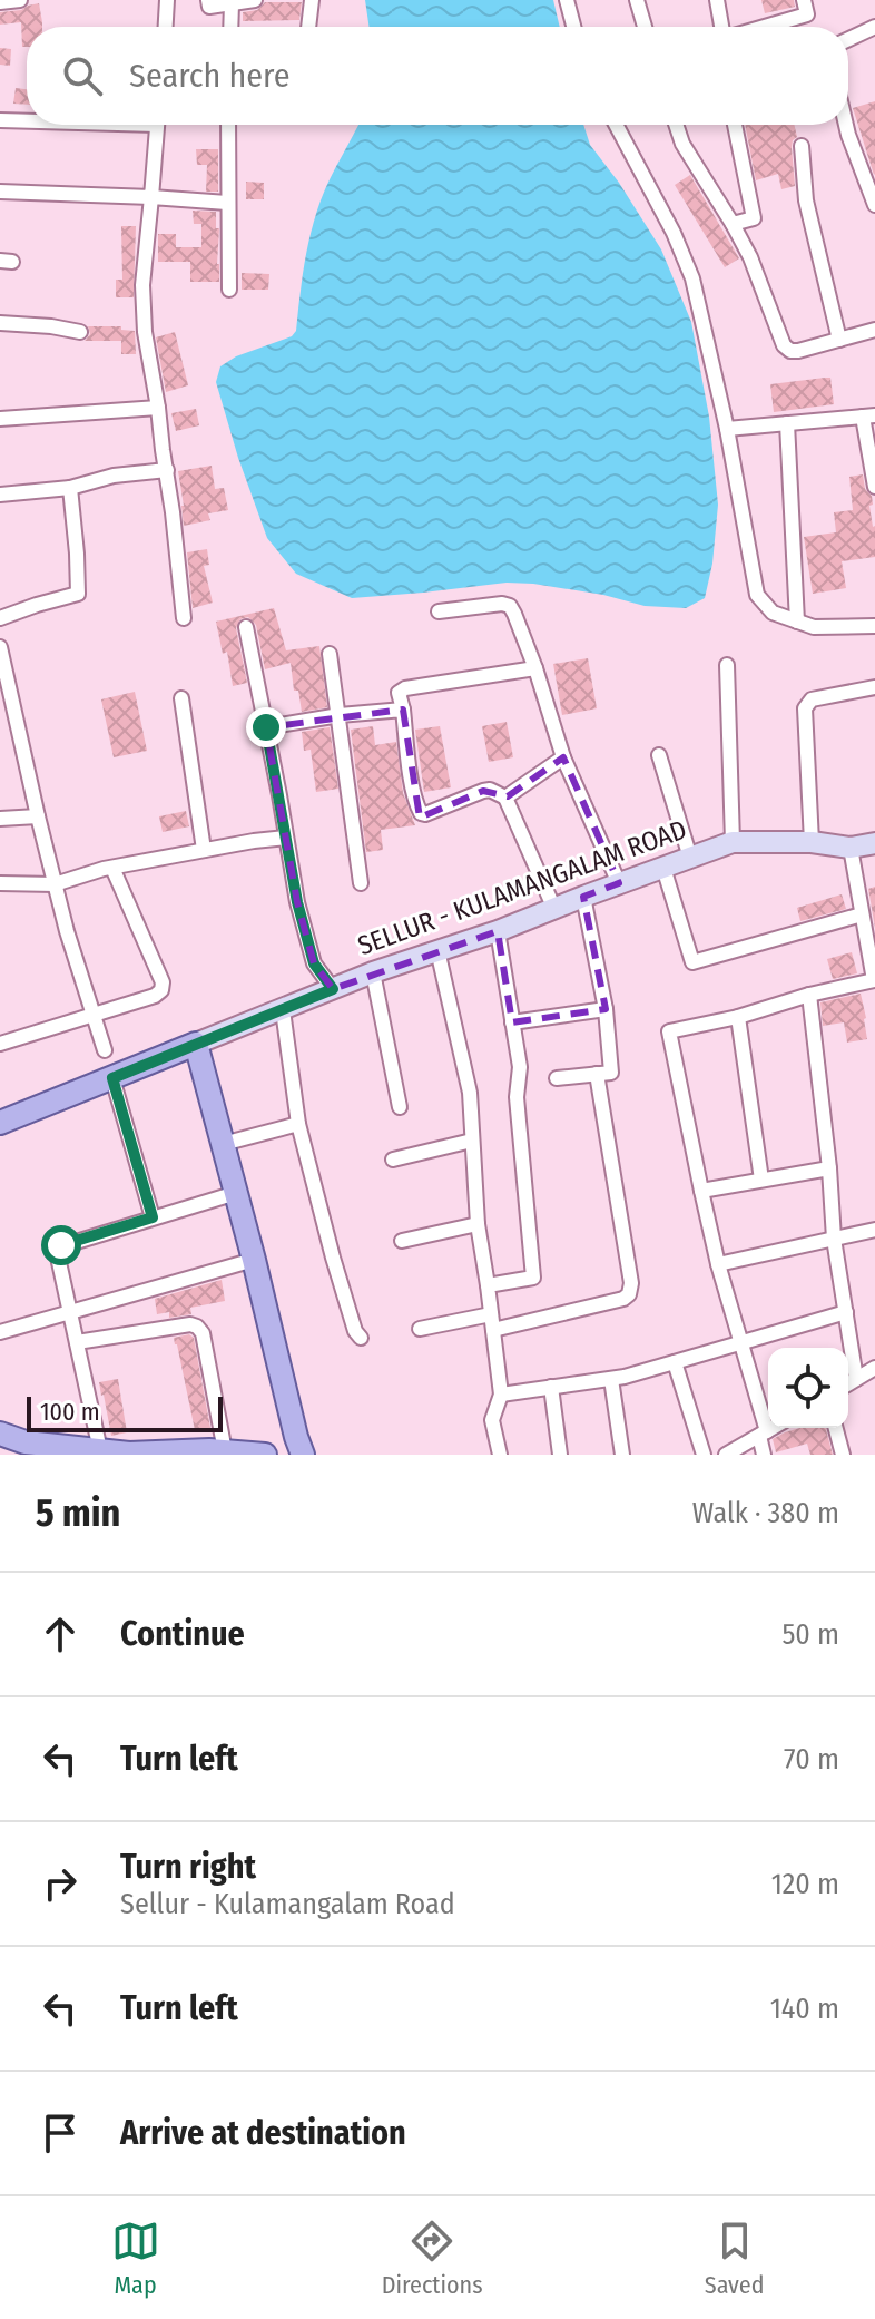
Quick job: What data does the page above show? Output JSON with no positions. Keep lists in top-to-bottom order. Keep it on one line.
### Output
{"streets":{"main road":["SELLUR - KULAMANGALAM ROAD"]},"scale_bar":"100 m","page":{"search":"Search here","scale":"100 m","heading":["5 min","Walk · 380 m"],"list":[["Continue","50 m"],["Turn left","70 m"],["Turn right","Sellur - Kulamangalam Road","120 m"],["Turn left","140 m"],"Arrive at destination"],"nav":["Map","Directions","Saved"]}}
